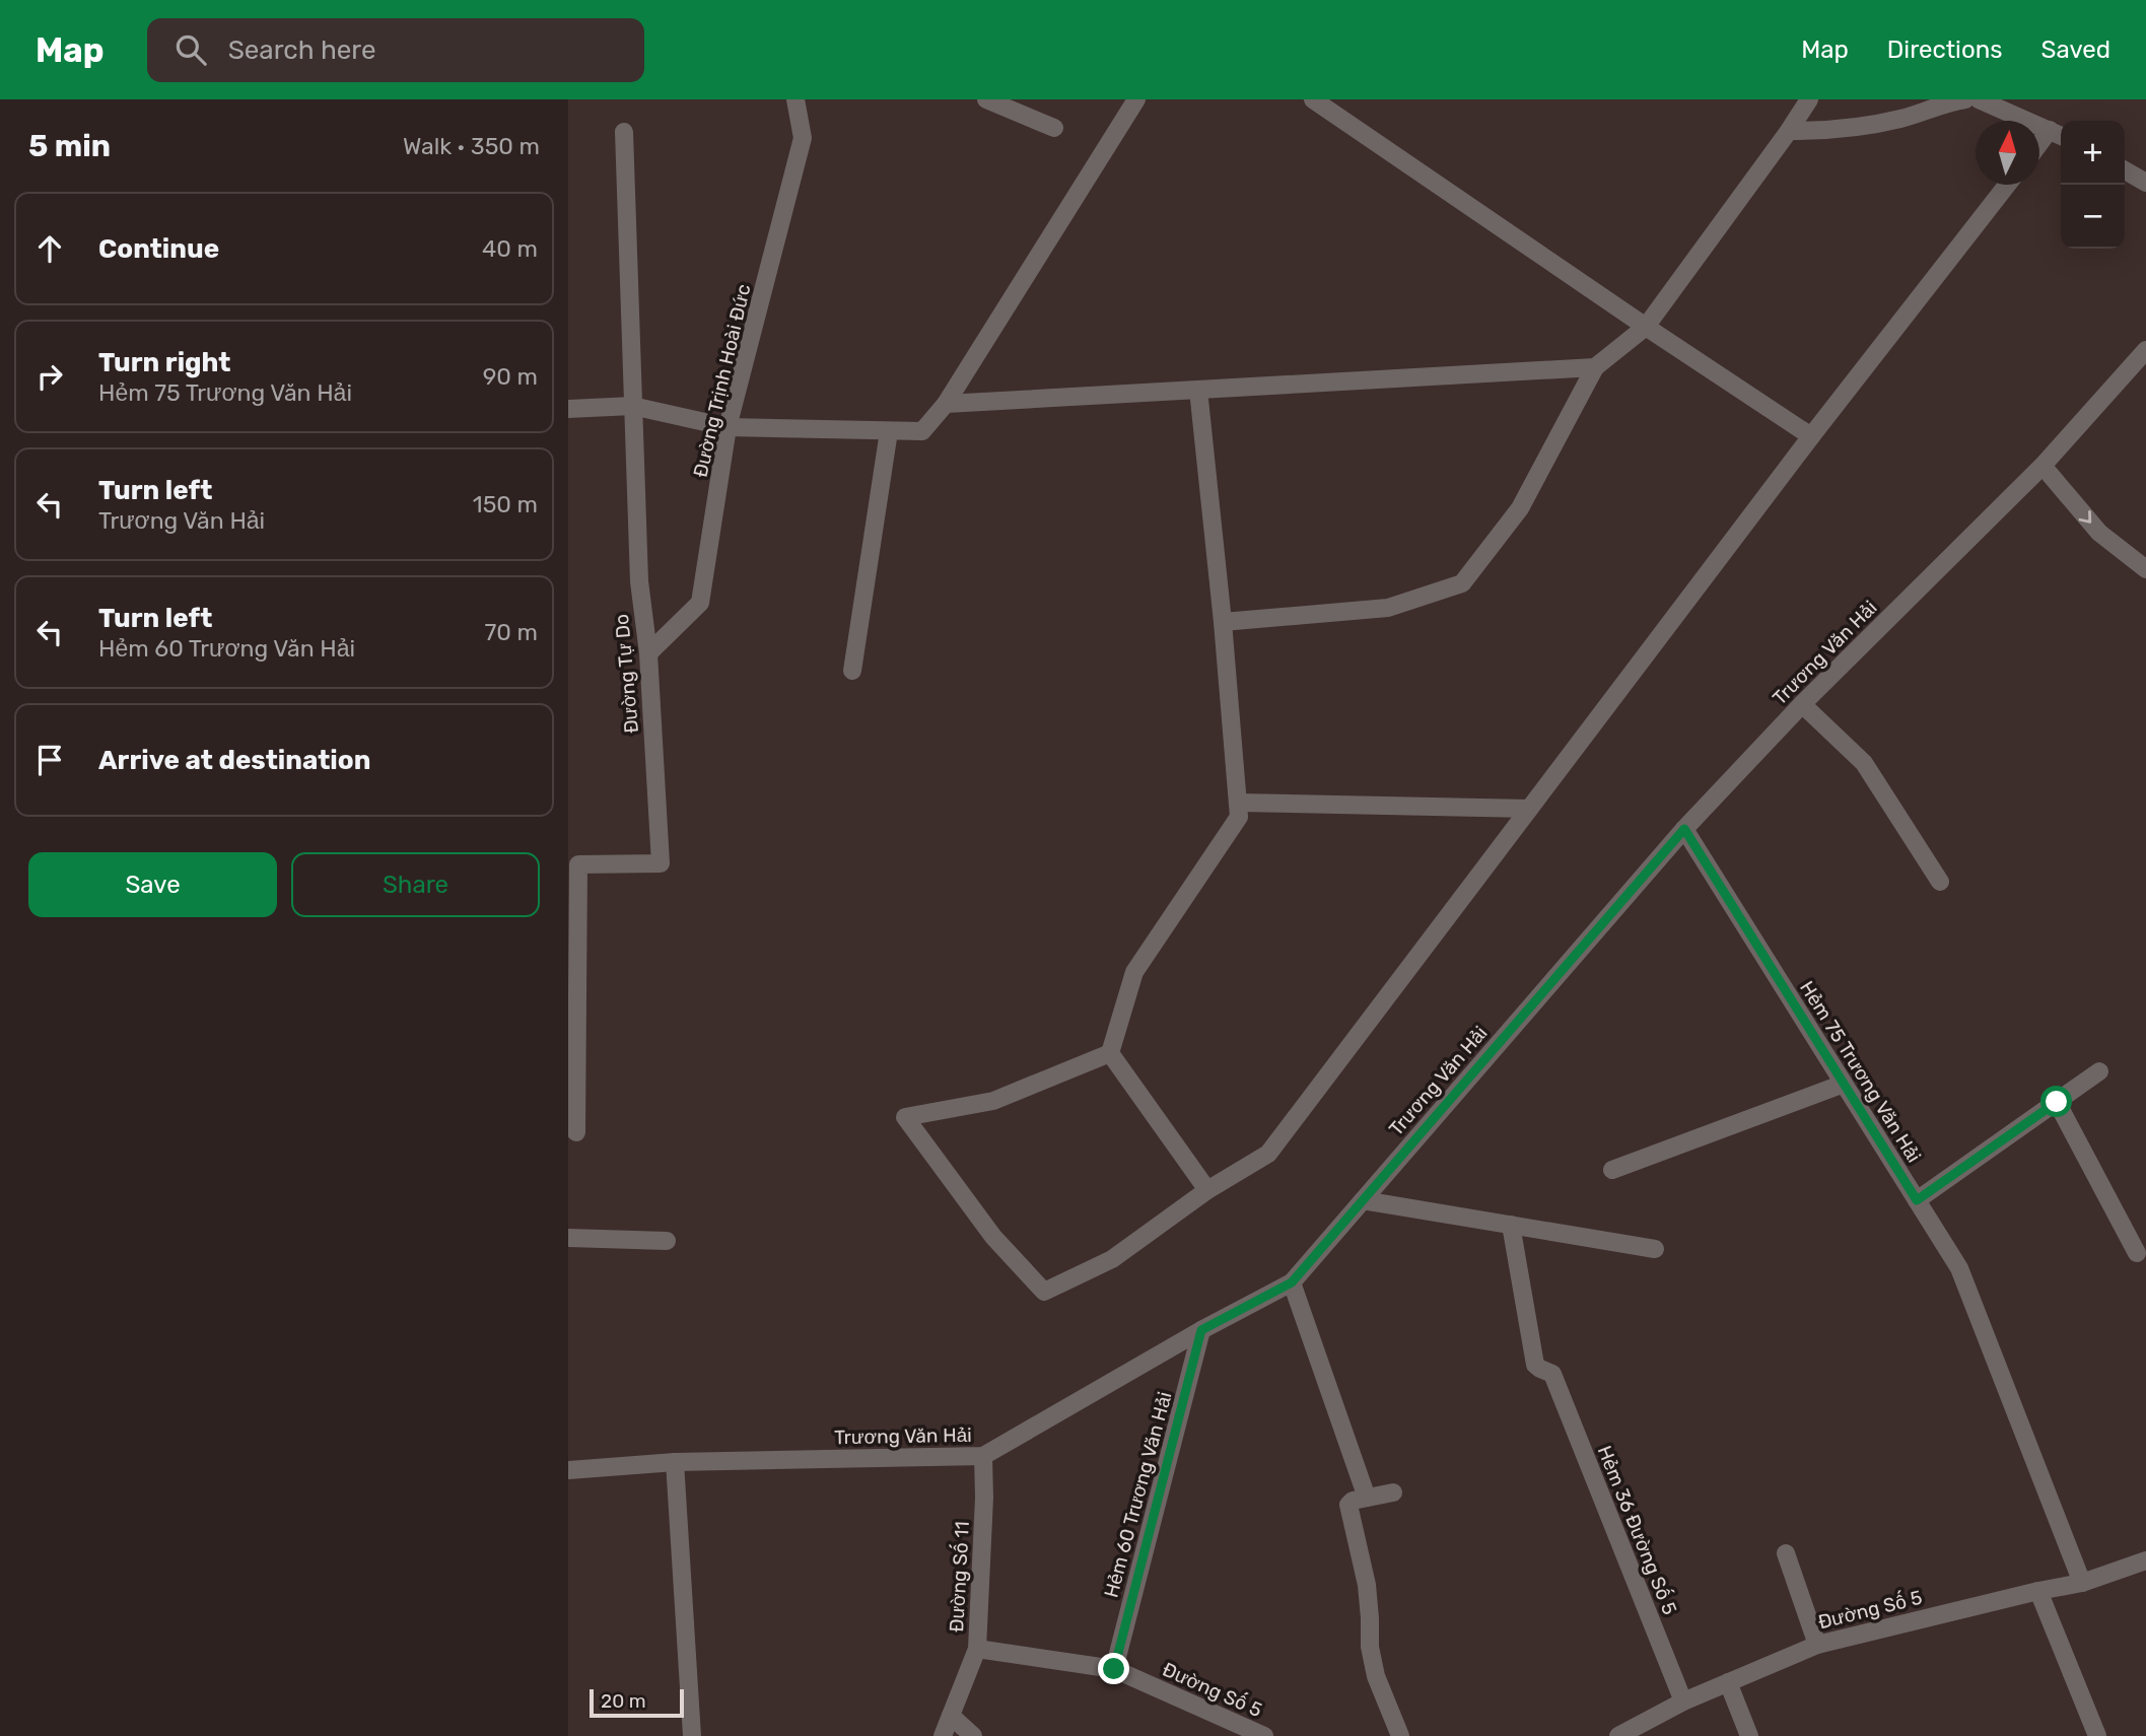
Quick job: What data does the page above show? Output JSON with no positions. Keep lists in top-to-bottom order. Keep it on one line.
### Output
{"streets":{"street":["Đường Trịnh Hoài Đức","Trương Văn Hải","Đường Tự Do","Hẻm 75 Trương Văn Hải","Hẻm 60 Trương Văn Hải","Hẻm 36 Đường Số 5","Đường Số 11","Đường Số 5"]},"crossings":[["Đường Trịnh Hoài Đức","Đường Tự Do"],["Trương Văn Hải","Hẻm 75 Trương Văn Hải"],["Trương Văn Hải","Hẻm 60 Trương Văn Hải"],["Trương Văn Hải","Đường Số 11"],["Hẻm 75 Trương Văn Hải","Đường Số 5"],["Hẻm 60 Trương Văn Hải","Đường Số 5"],["Hẻm 36 Đường Số 5","Đường Số 5"],["Đường Số 11","Đường Số 5"]],"scale_bar":"20 m","north":"top","page":{"header":"Map","search":"Search here","nav":["Map","Directions","Saved"],"heading":["5 min","Walk · 350 m"],"map_buttons":["+","−"],"list":[["Continue","40 m"],["Turn right","Hẻm 75 Trương Văn Hải","90 m"],["Turn left","Trương Văn Hải","150 m"],["Turn left","Hẻm 60 Trương Văn Hải","70 m"],"Arrive at destination"],"buttons":["Save","Share"],"scale":"20 m"}}
